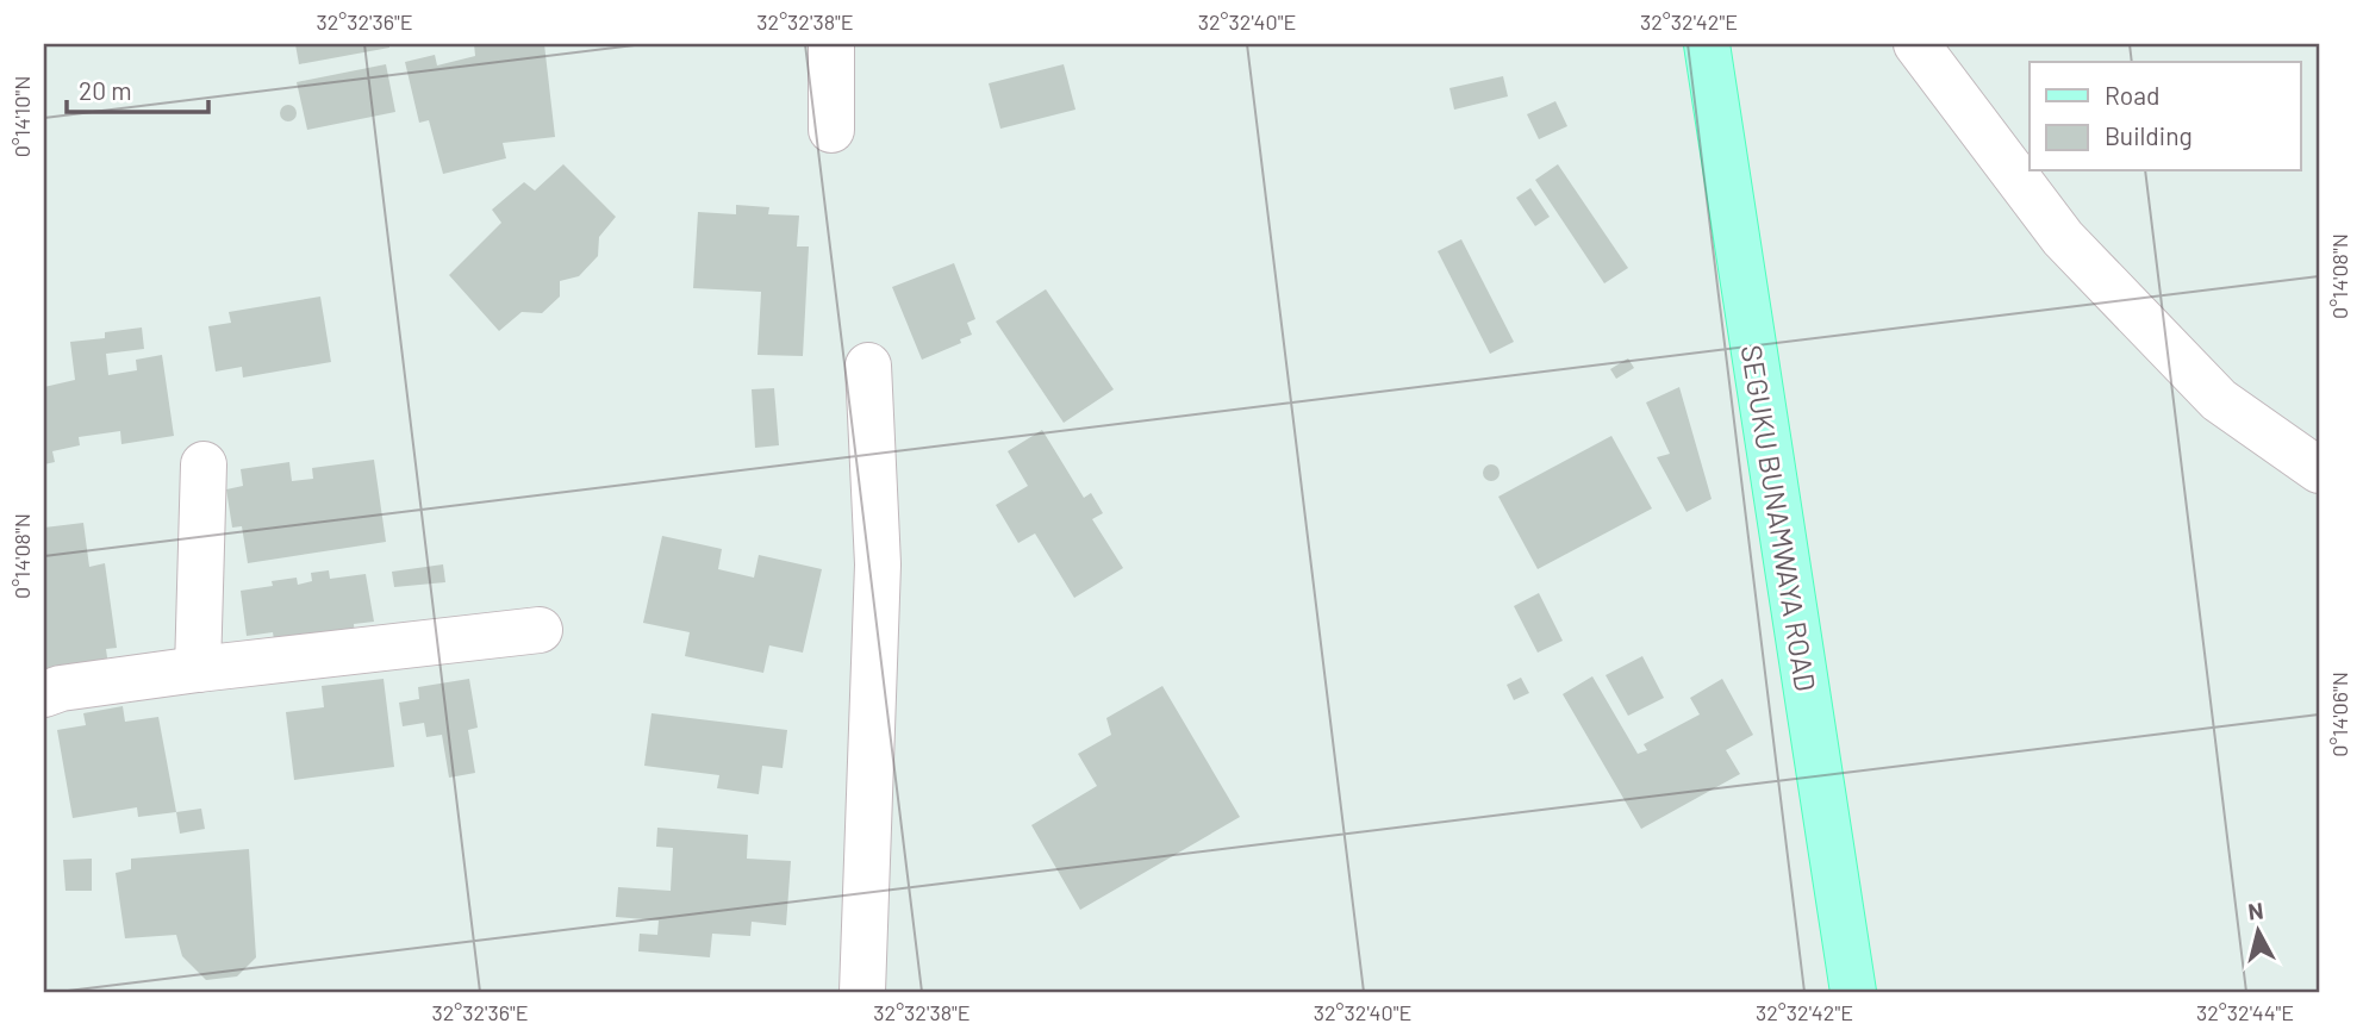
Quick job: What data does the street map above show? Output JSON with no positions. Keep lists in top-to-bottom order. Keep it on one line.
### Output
{"streets":{"main road":["SEGUKU BUNAMWAYA ROAD"]},"legend":["Road","Building"],"scale_bar":"20 m","north":"top","coordinates":["32°32'36\"E","32°32'38\"E","32°32'40\"E","32°32'42\"E","0°14'10\"N","0°14'08\"N","0°14'06\"N","32°32'44\"E"]}
